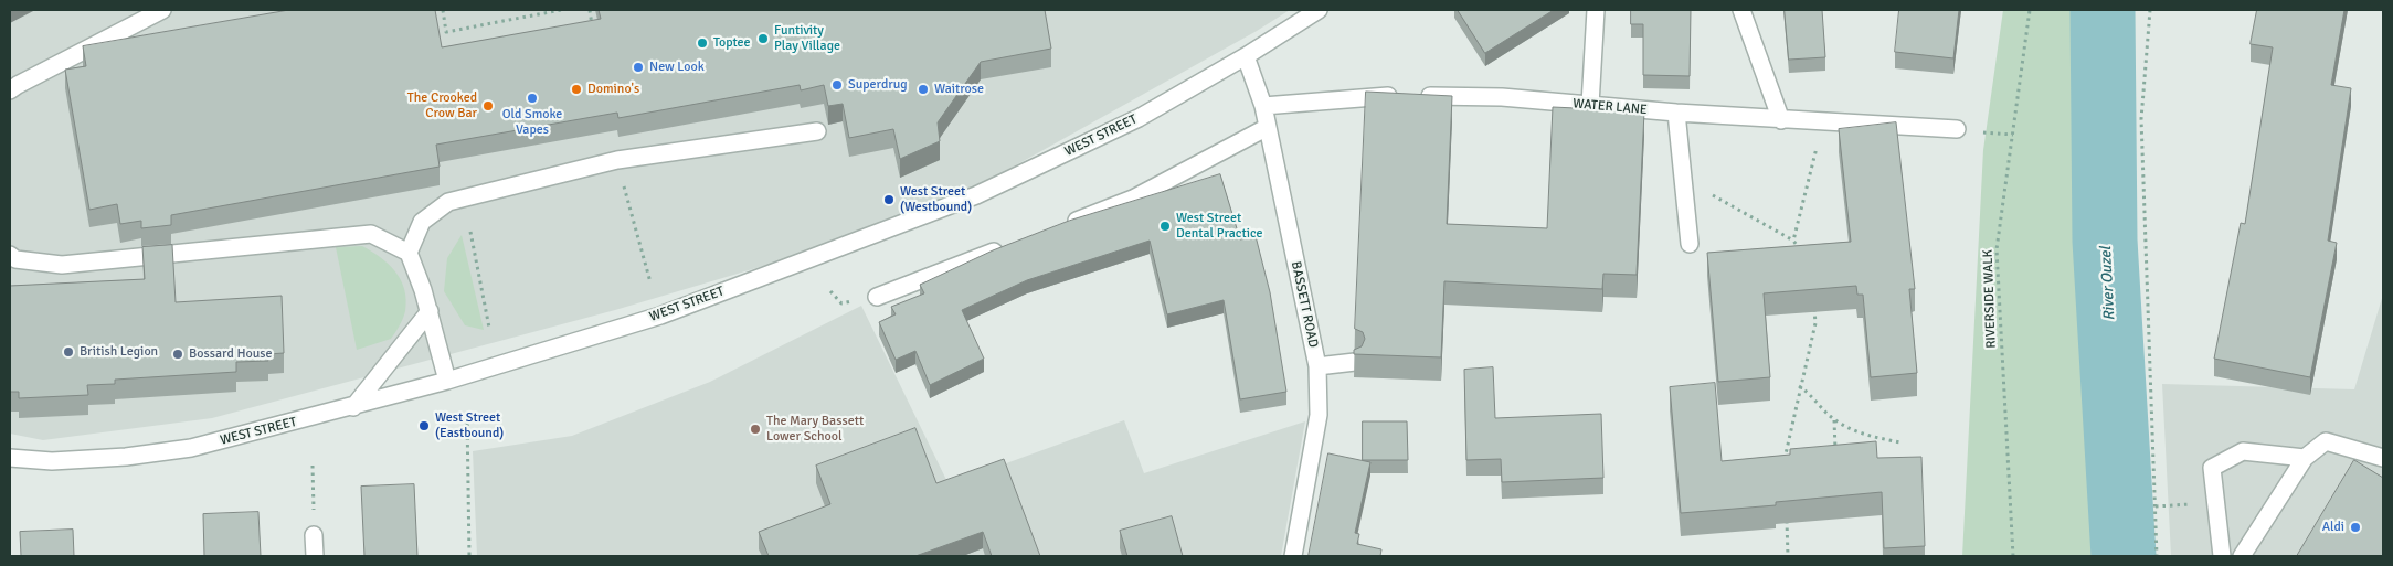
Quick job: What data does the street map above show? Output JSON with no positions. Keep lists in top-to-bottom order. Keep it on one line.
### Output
{"streets":{"street":["WATER LANE","WEST STREET","BASSETT ROAD"],"path":["RIVERSIDE WALK"]},"crossings":[["WATER LANE","BASSETT ROAD"],["WEST STREET","BASSETT ROAD"]],"water":["River Ouzel"],"places":["Funtivity Play Village","Toptee","New Look","Superdrug","Domino's","Waitrose","Old Smoke Vapes","The Crooked Crow Bar","West Street (Westbound)","West Street Dental Practice","British Legion","Bossard House","West Street (Eastbound)","The Mary Bassett Lower School","Aldi"]}
